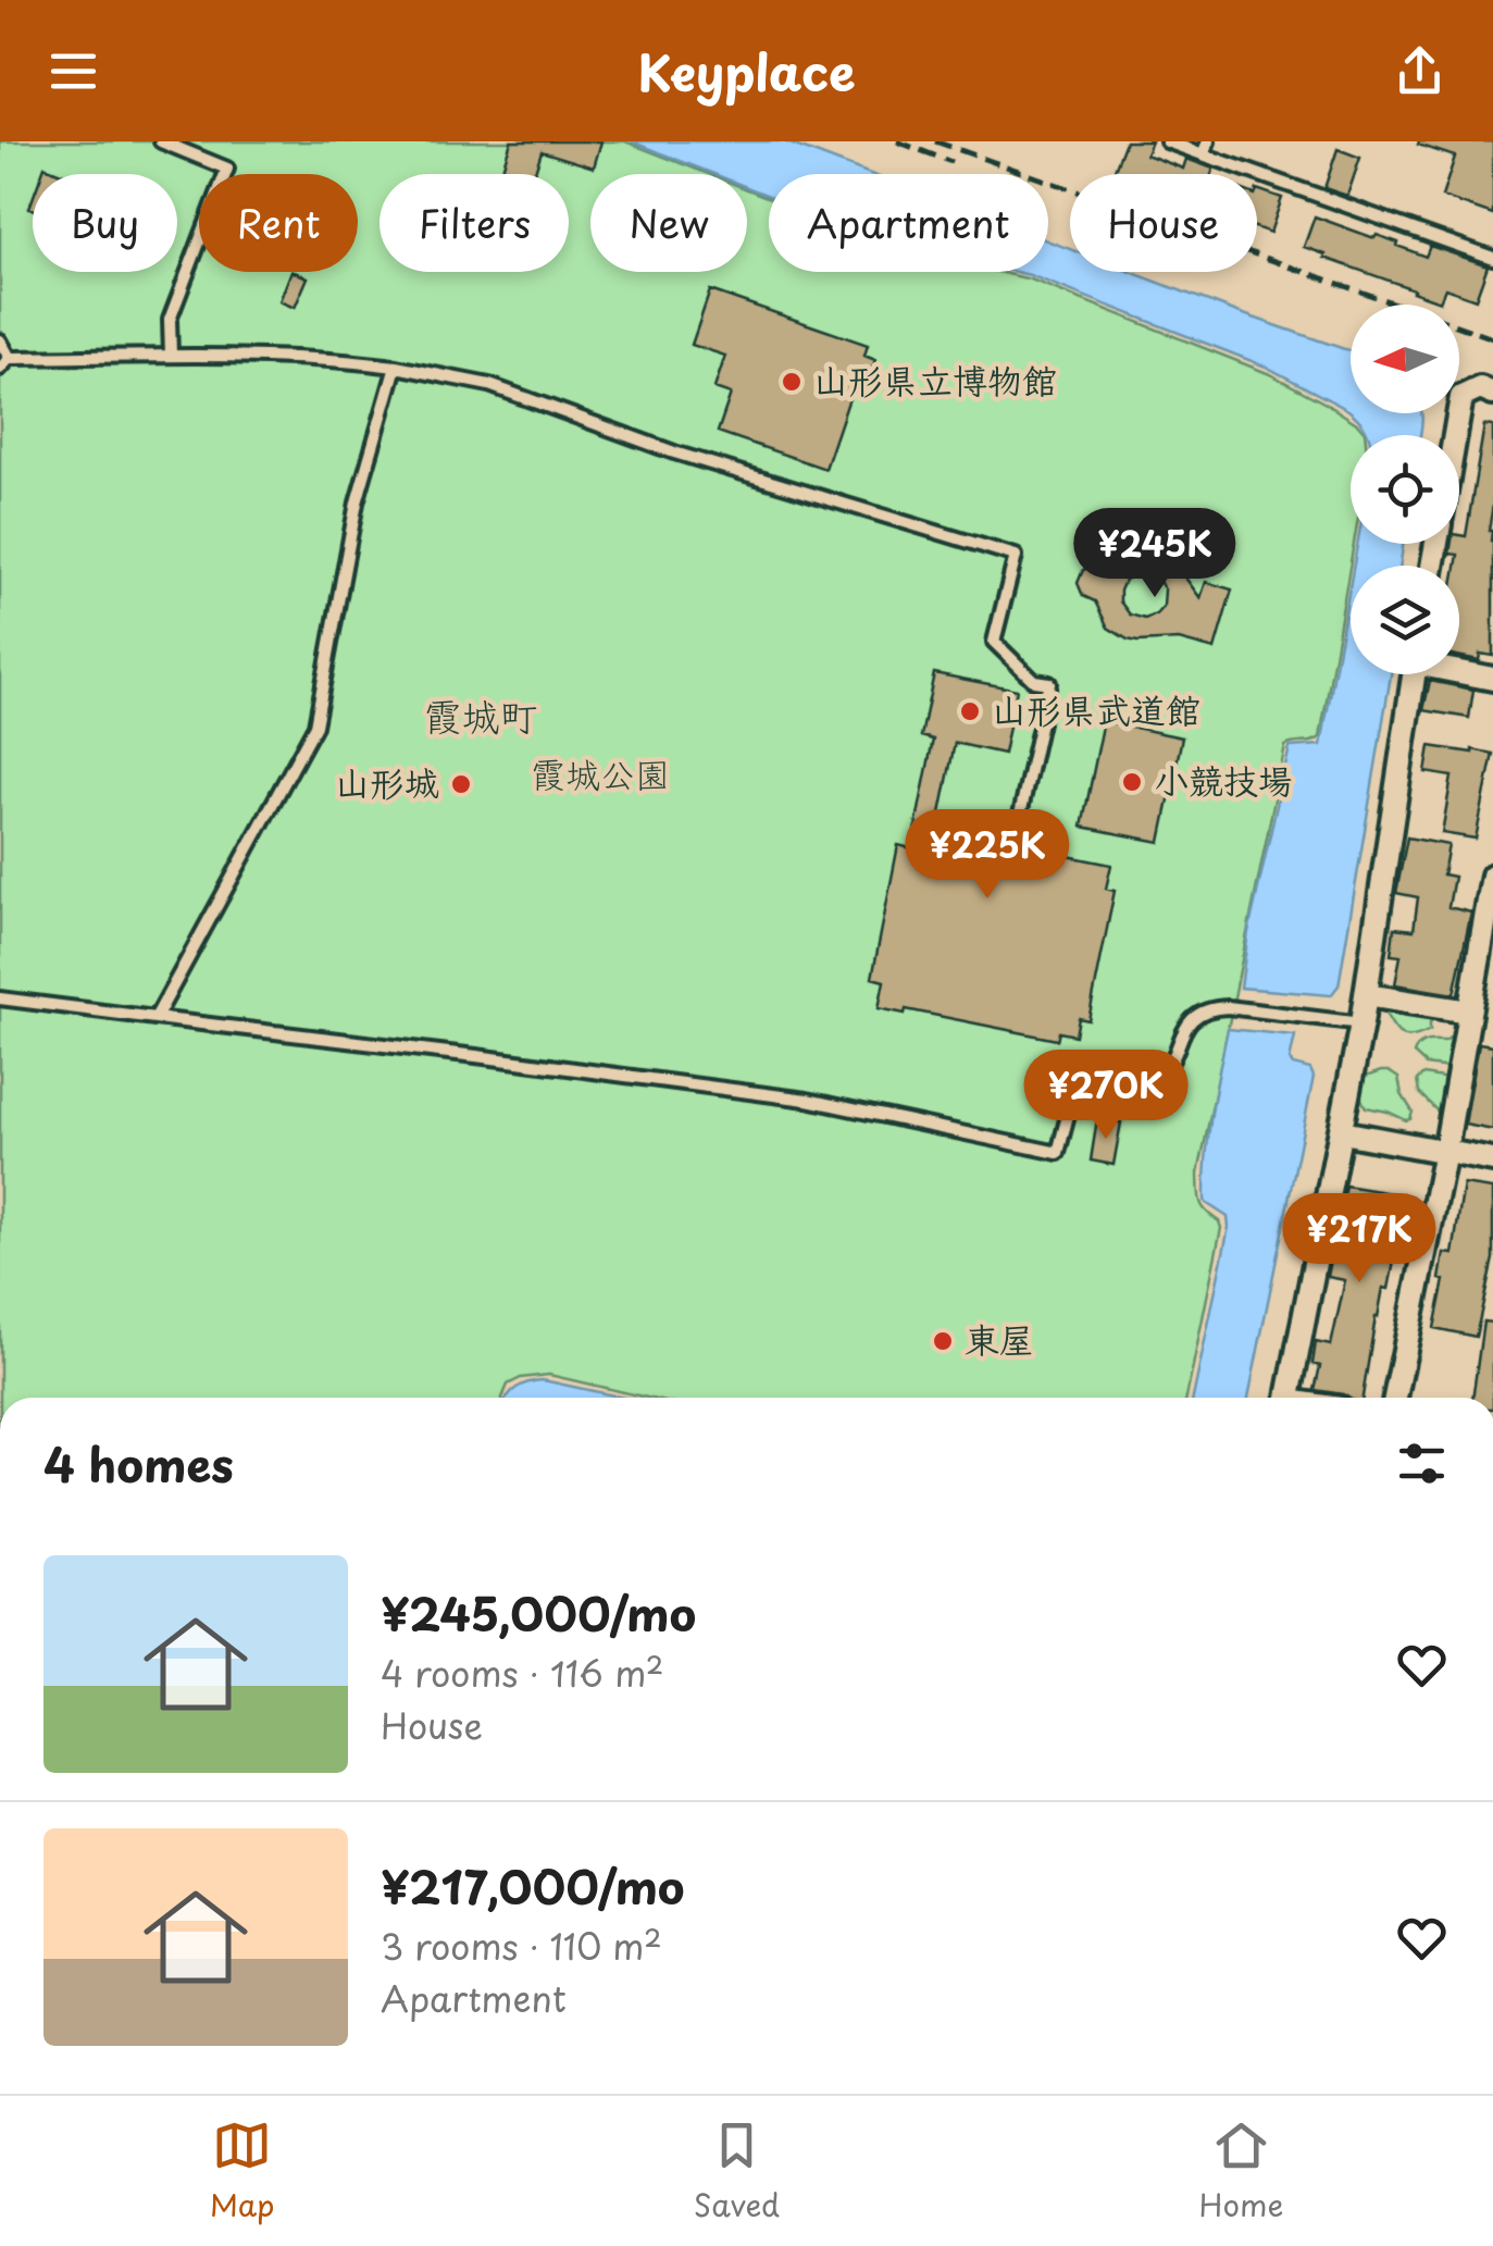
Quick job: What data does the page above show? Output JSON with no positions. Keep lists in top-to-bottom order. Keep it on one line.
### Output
{"districts":["霞城町"],"parks":["霞城公園"],"places":["山形県立博物館","山形県武道館","小競技場","山形城","東屋"],"north":"left","page":{"header":"Keyplace","chip":["Buy","Rent","Filters","New","Apartment","House"],"price":["¥245K","¥225K","¥270K","¥217K"],"heading":"4 homes","list":[{"name":"¥245,000/mo","note":"4 rooms · 116 m² · House"},{"name":"¥217,000/mo","note":"3 rooms · 110 m² · Apartment"}],"tabs":["Map","Saved","Home"]}}
